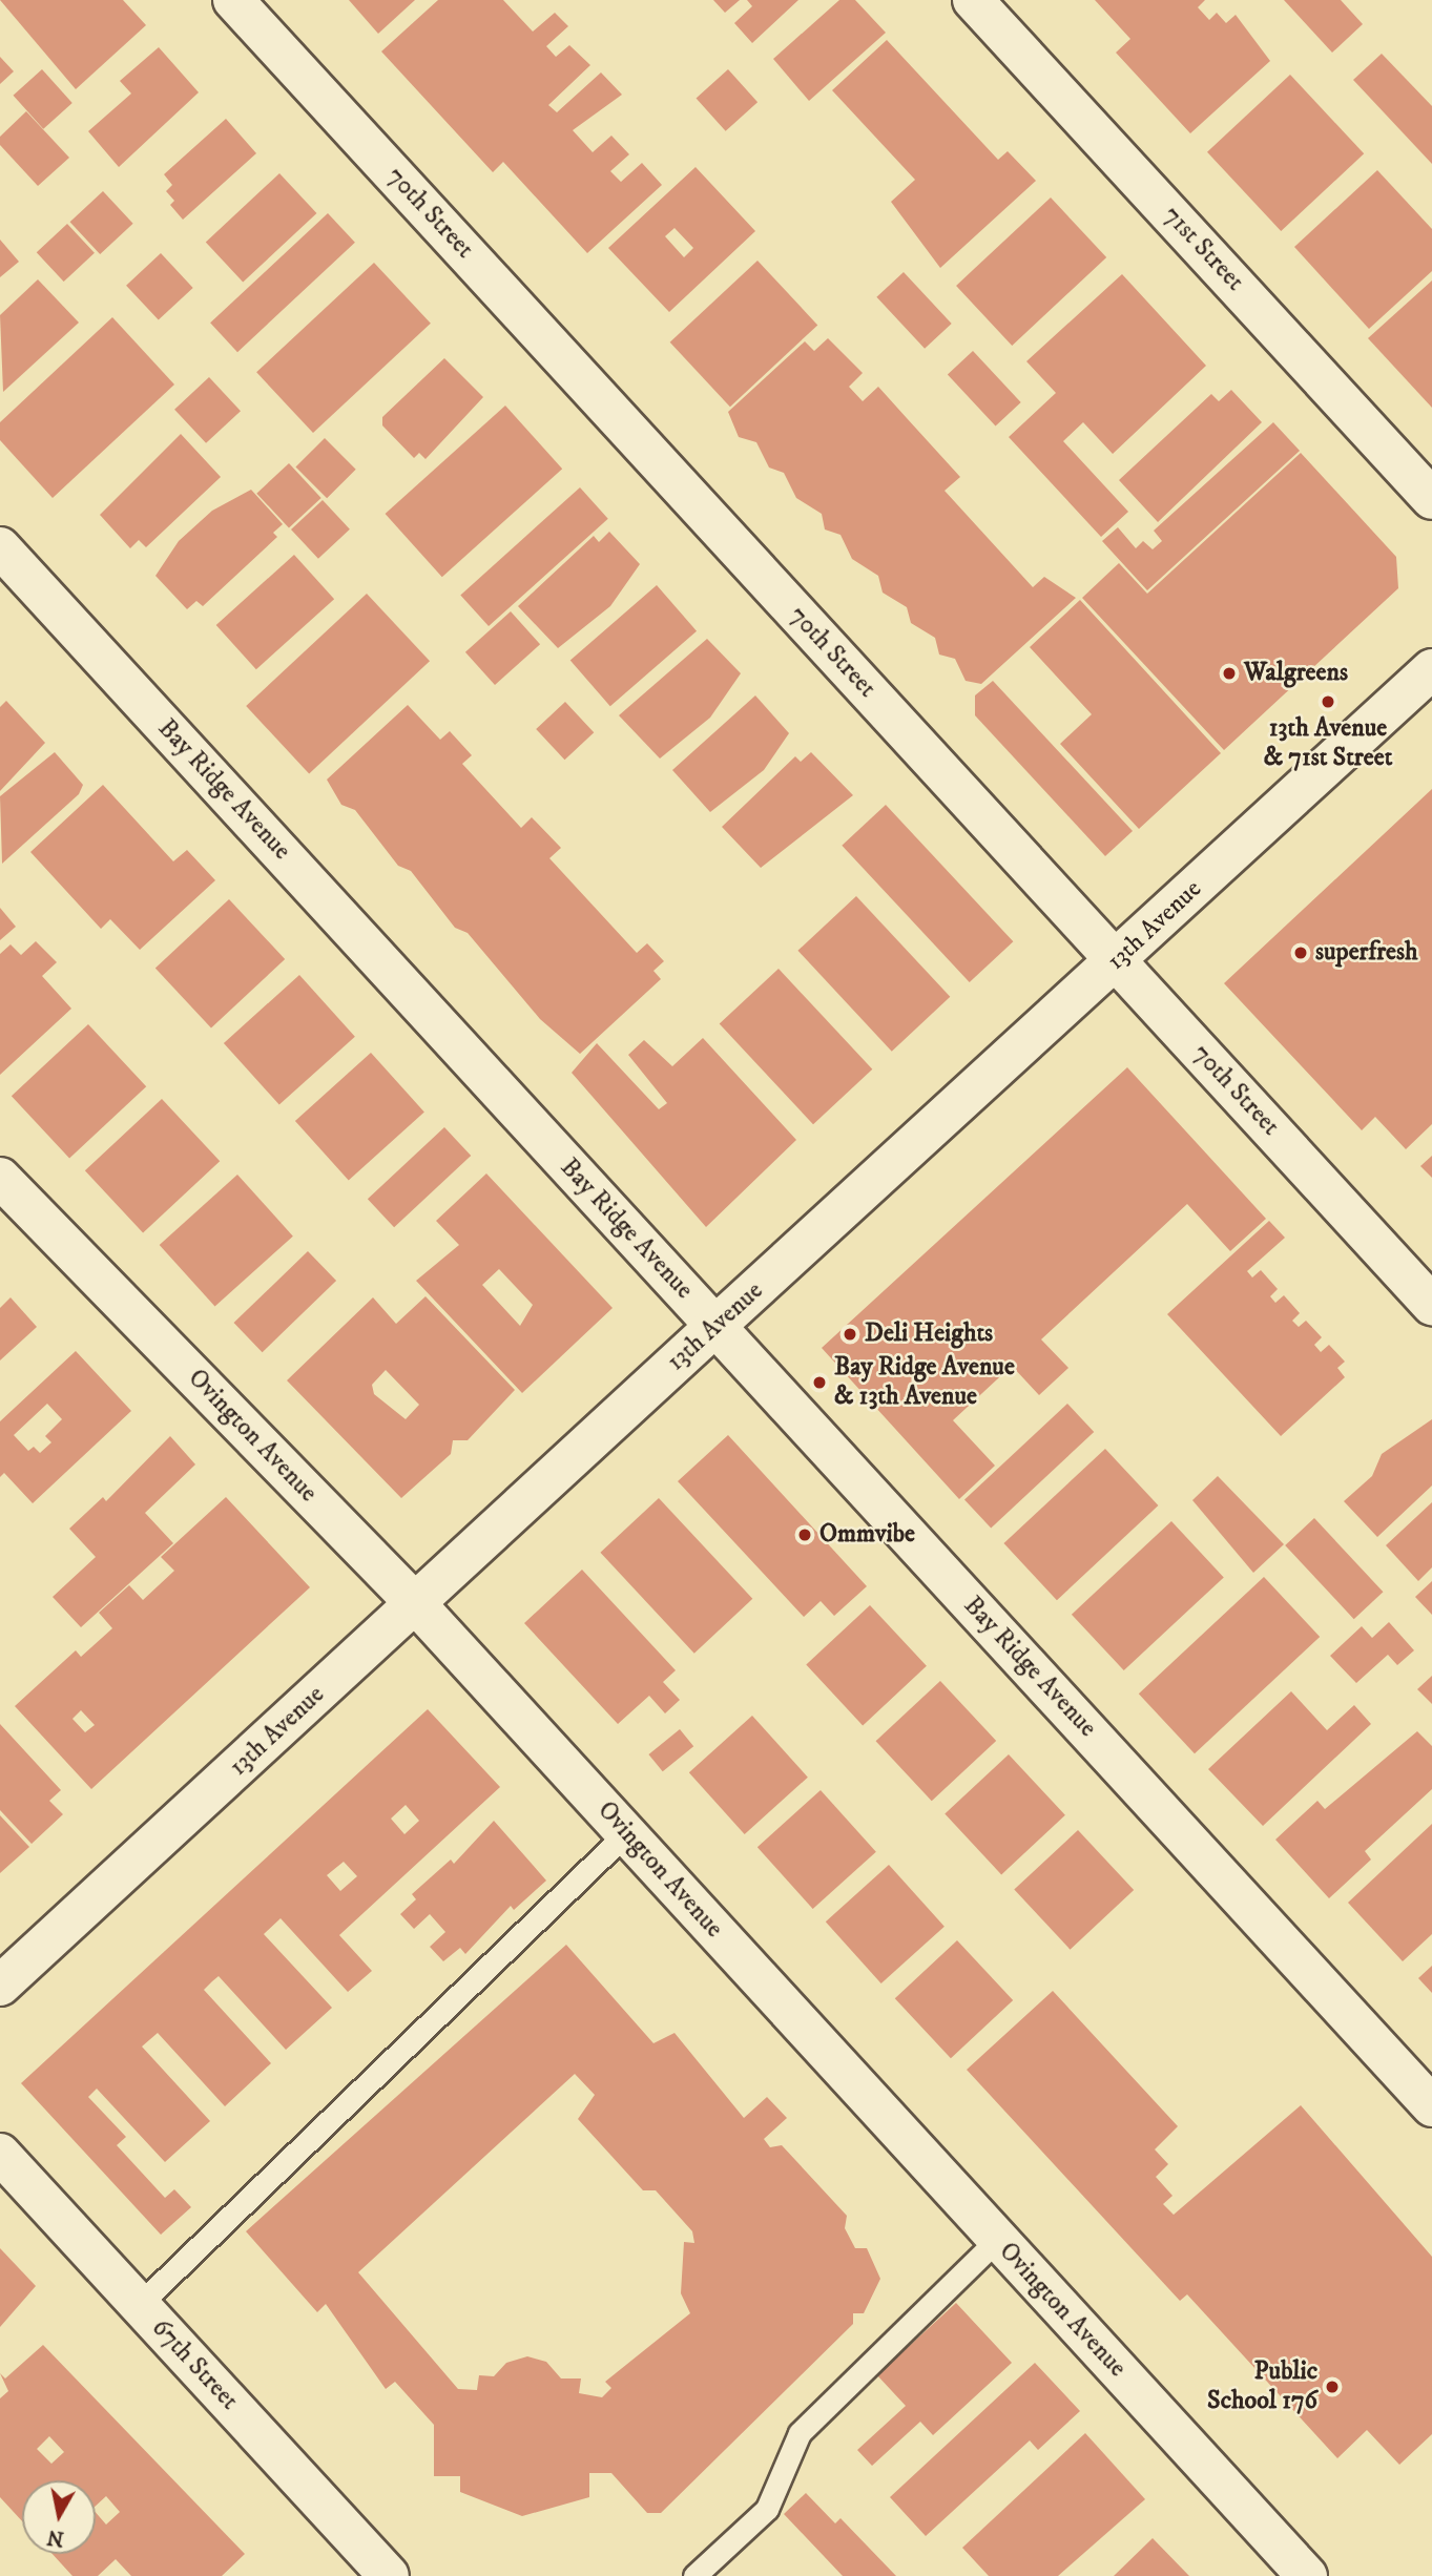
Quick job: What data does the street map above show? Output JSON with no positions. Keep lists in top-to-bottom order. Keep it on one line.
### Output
{"streets":{"street":["70th Street","71st Street","Bay Ridge Avenue","13th Avenue","Ovington Avenue","67th Street"]},"crossings":[["70th Street","13th Avenue"],["Bay Ridge Avenue","13th Avenue"],["13th Avenue","Ovington Avenue"]],"places":["Walgreens","13th Avenue & 71st Street","superfresh","Deli Heights","Bay Ridge Avenue & 13th Avenue","Ommvibe","Public School 176"],"north":"bottom"}
